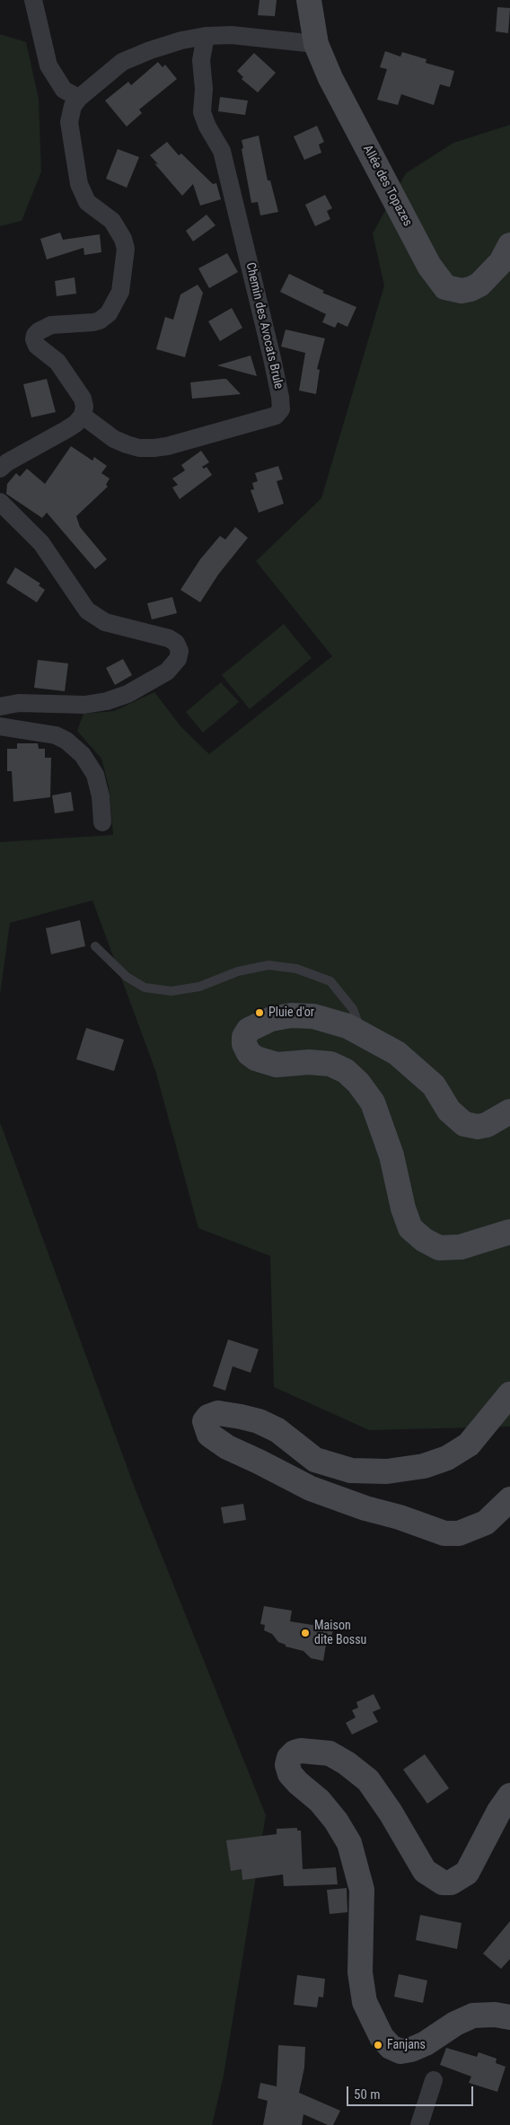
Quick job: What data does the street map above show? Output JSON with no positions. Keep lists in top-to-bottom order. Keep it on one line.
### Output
{"streets":{"main road":["Allée des Topazes"],"street":["Chemin des Avocats Brule"]},"places":["Pluie d'or","Maison dite Bossu","Fanjans"],"scale_bar":"50 m"}
